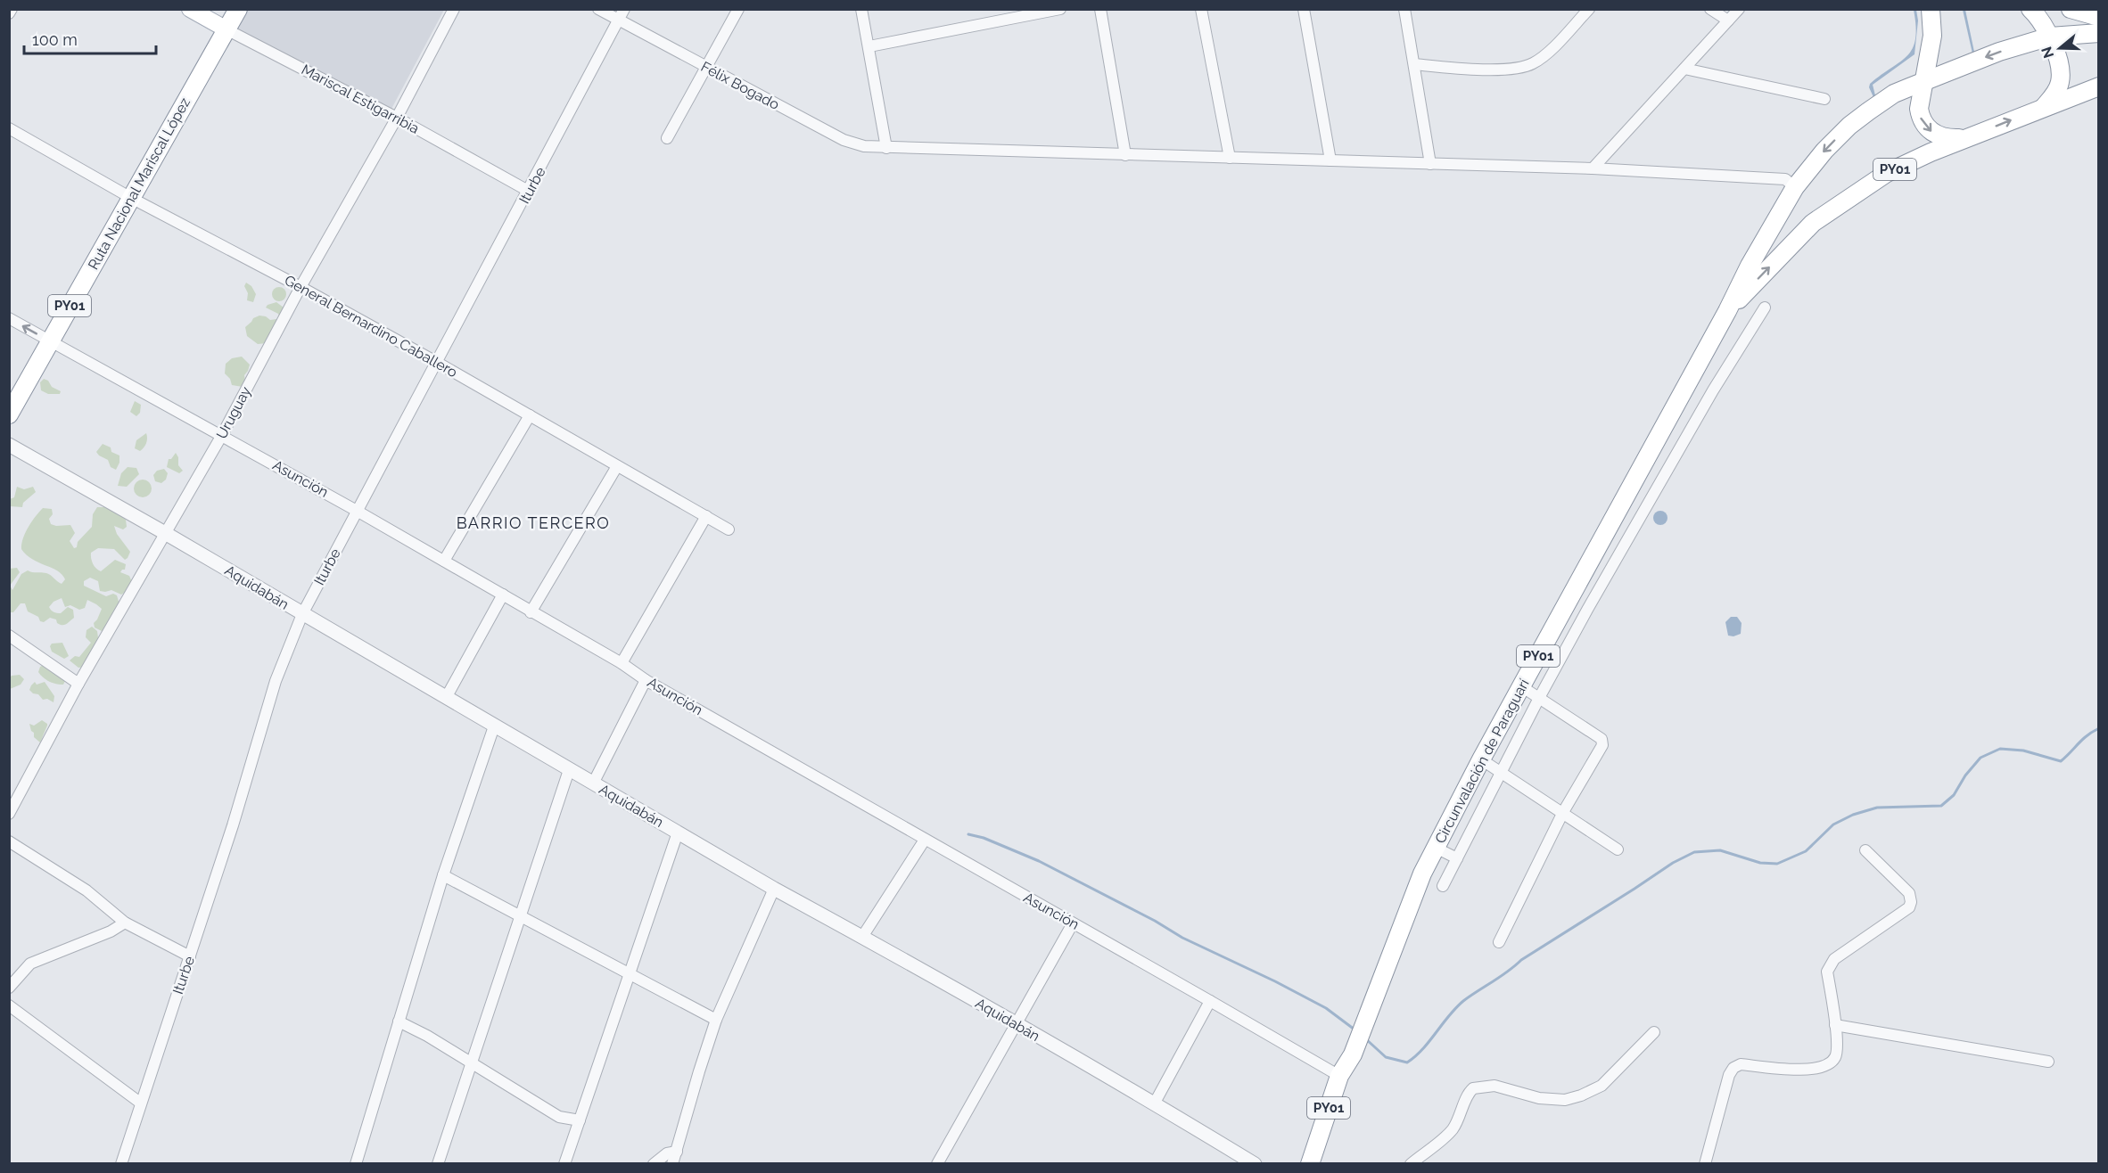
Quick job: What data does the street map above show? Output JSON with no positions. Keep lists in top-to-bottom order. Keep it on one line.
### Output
{"streets":{"highway":["PY01","Ruta Nacional Mariscal López","Circunvalación de Paraguarí"],"main road":["Mariscal Estigarribia"],"street":["Félix Bogado","Iturbe","General Bernardino Caballero","Uruguay","Asunción","Aquidabán"]},"crossings":[["Félix Bogado","Iturbe"],["Félix Bogado","Circunvalación de Paraguarí"],["Mariscal Estigarribia","Ruta Nacional Mariscal López"],["Mariscal Estigarribia","Iturbe"],["Mariscal Estigarribia","Uruguay"],["Ruta Nacional Mariscal López","General Bernardino Caballero"],["Ruta Nacional Mariscal López","Asunción"],["Iturbe","General Bernardino Caballero"],["Iturbe","Asunción"],["Iturbe","Aquidabán"],["General Bernardino Caballero","Uruguay"],["Uruguay","Asunción"],["Uruguay","Aquidabán"],["Asunción","Circunvalación de Paraguarí"]],"districts":["BARRIO TERCERO"],"scale_bar":"100 m","north":"left"}
